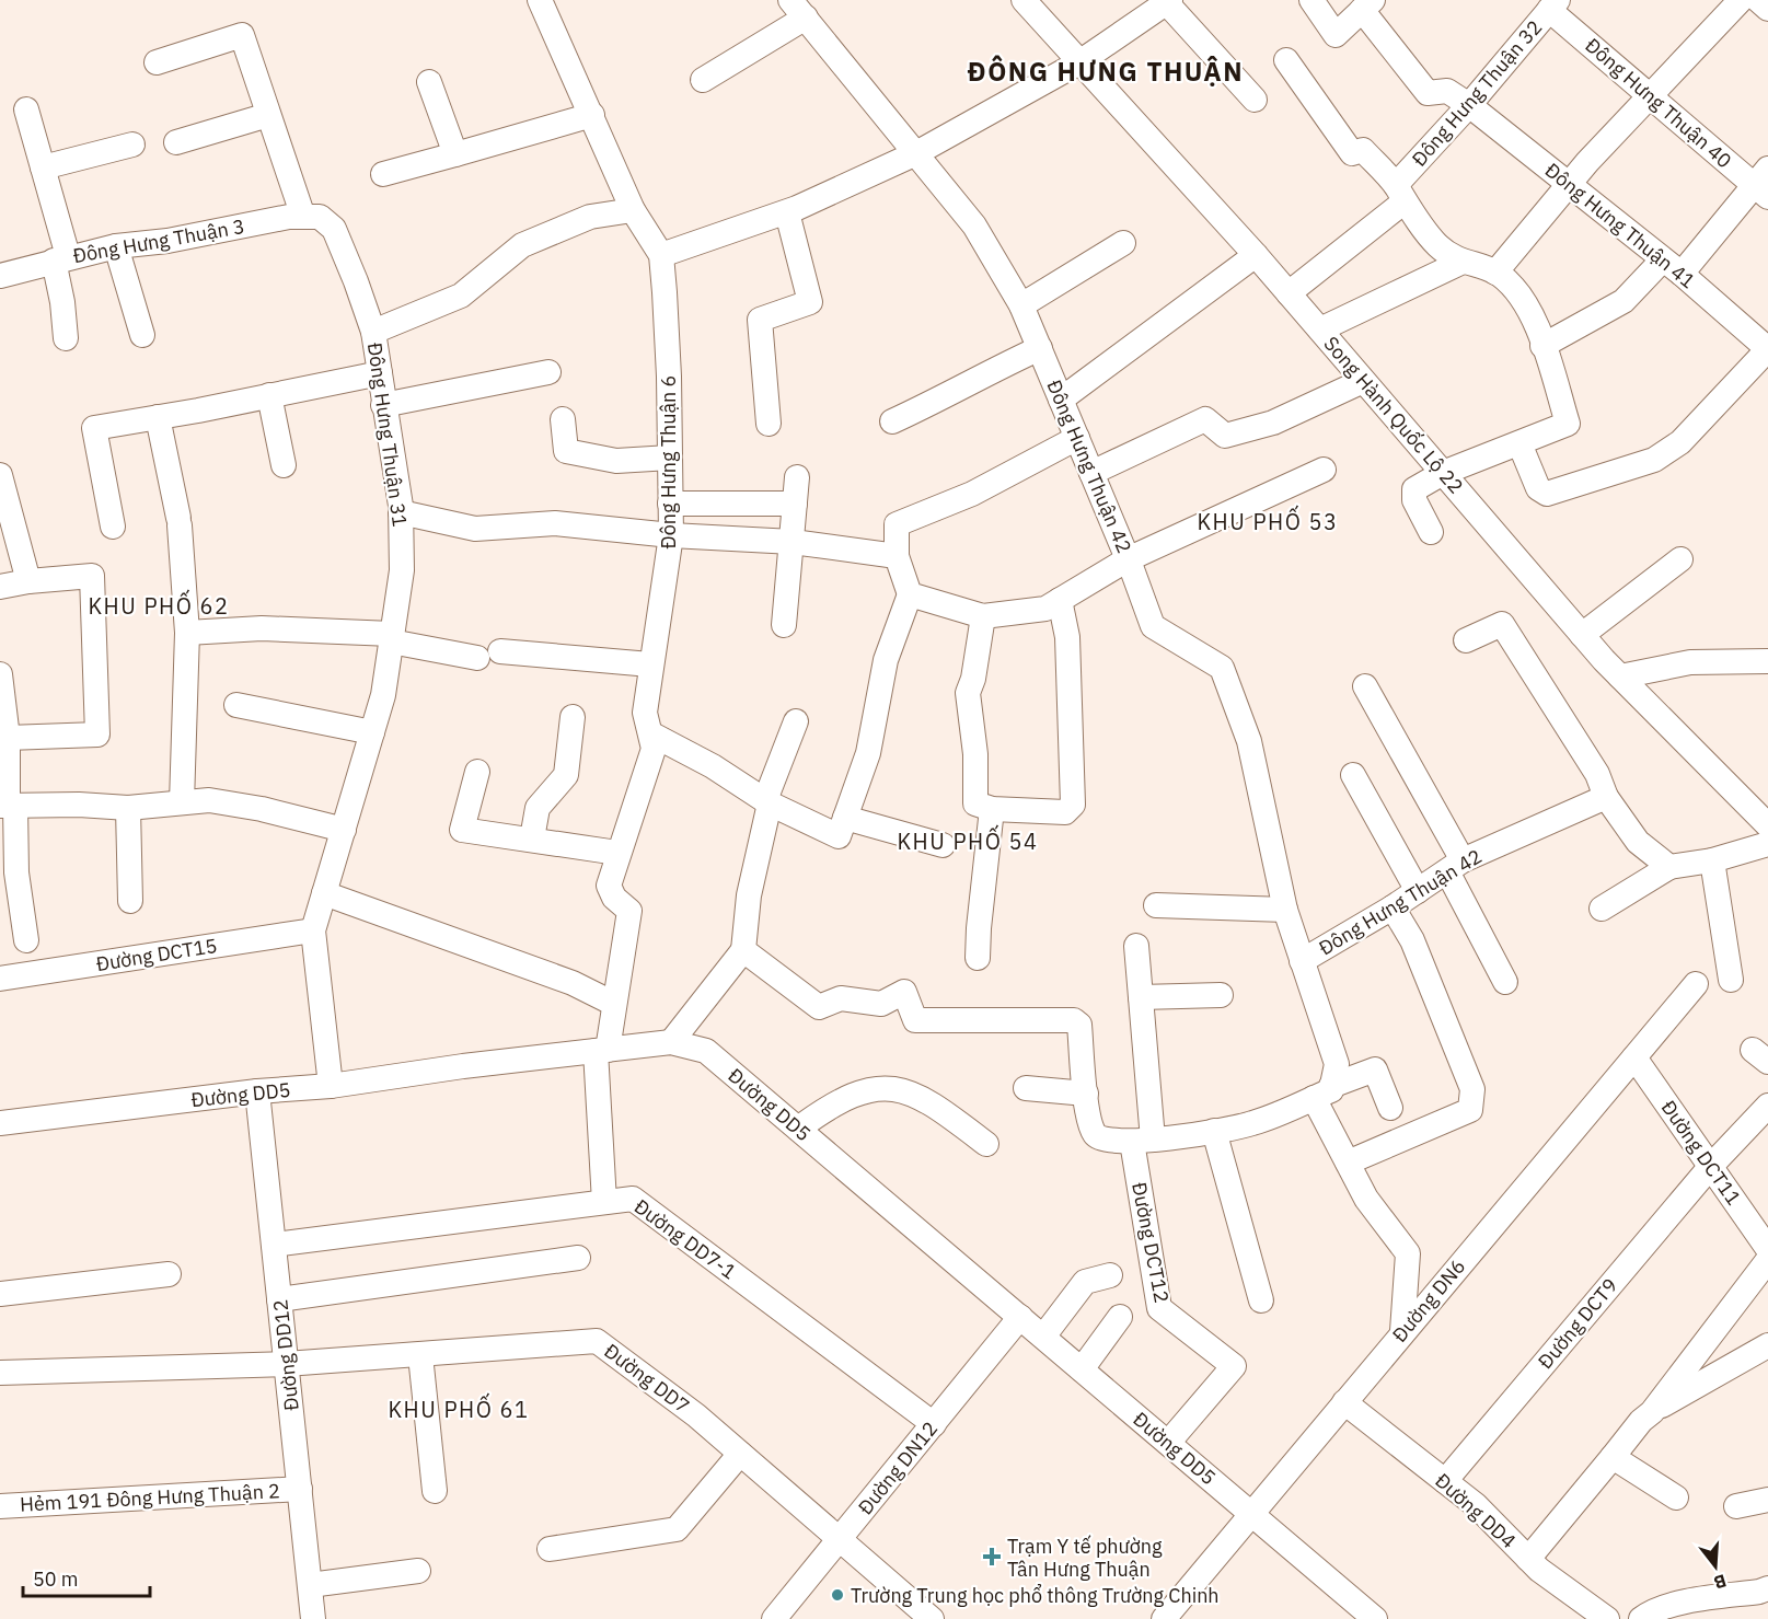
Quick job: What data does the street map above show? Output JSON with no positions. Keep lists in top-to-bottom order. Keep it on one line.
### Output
{"streets":{"street":["Đông Hưng Thuận 32","Đông Hưng Thuận 40","Đông Hưng Thuận 41","Đông Hưng Thuận 3","Song Hành Quốc Lộ 22","Đông Hưng Thuận 31","Đông Hưng Thuận 6","Đông Hưng Thuận 42","Đường DCT15","Đường DD5","Đường DCT11","Đường DD7-1","Đường DCT12","Đường DN6","Đường DCT9","Đường DD12","Đường DD7","Đường DN12","Hẻm 191 Đông Hưng Thuận 2","Đường DD4"]},"crossings":[["Đông Hưng Thuận 32","Đông Hưng Thuận 40"],["Đông Hưng Thuận 32","Đông Hưng Thuận 41"],["Đông Hưng Thuận 32","Song Hành Quốc Lộ 22"],["Đông Hưng Thuận 3","Đông Hưng Thuận 31"],["Đông Hưng Thuận 31","Đường DCT15"],["Đông Hưng Thuận 6","Đường DD5"],["Đông Hưng Thuận 6","Đường DD7-1"],["Đường DD5","Đường DCT12"],["Đường DD5","Đường DN6"],["Đường DD5","Đường DD12"],["Đường DD5","Đường DN12"],["Đường DCT11","Đường DN6"],["Đường DCT11","Đường DCT9"],["Đường DD7-1","Đường DD12"],["Đường DD7-1","Đường DN12"],["Đường DN6","Đường DD4"],["Đường DCT9","Đường DD4"],["Đường DD12","Đường DD7"],["Đường DD12","Hẻm 191 Đông Hưng Thuận 2"],["Đường DD7","Đường DN12"]],"districts":["ĐÔNG HƯNG THUẬN","KHU PHỐ 53","KHU PHỐ 62","KHU PHỐ 54","KHU PHỐ 61"],"places":{"health":["Trạm Y tế phường Tân Hưng Thuận"],"other":["Trường Trung học phổ thông Trường Chinh"]},"scale_bar":"50 m","north":"bottom"}
